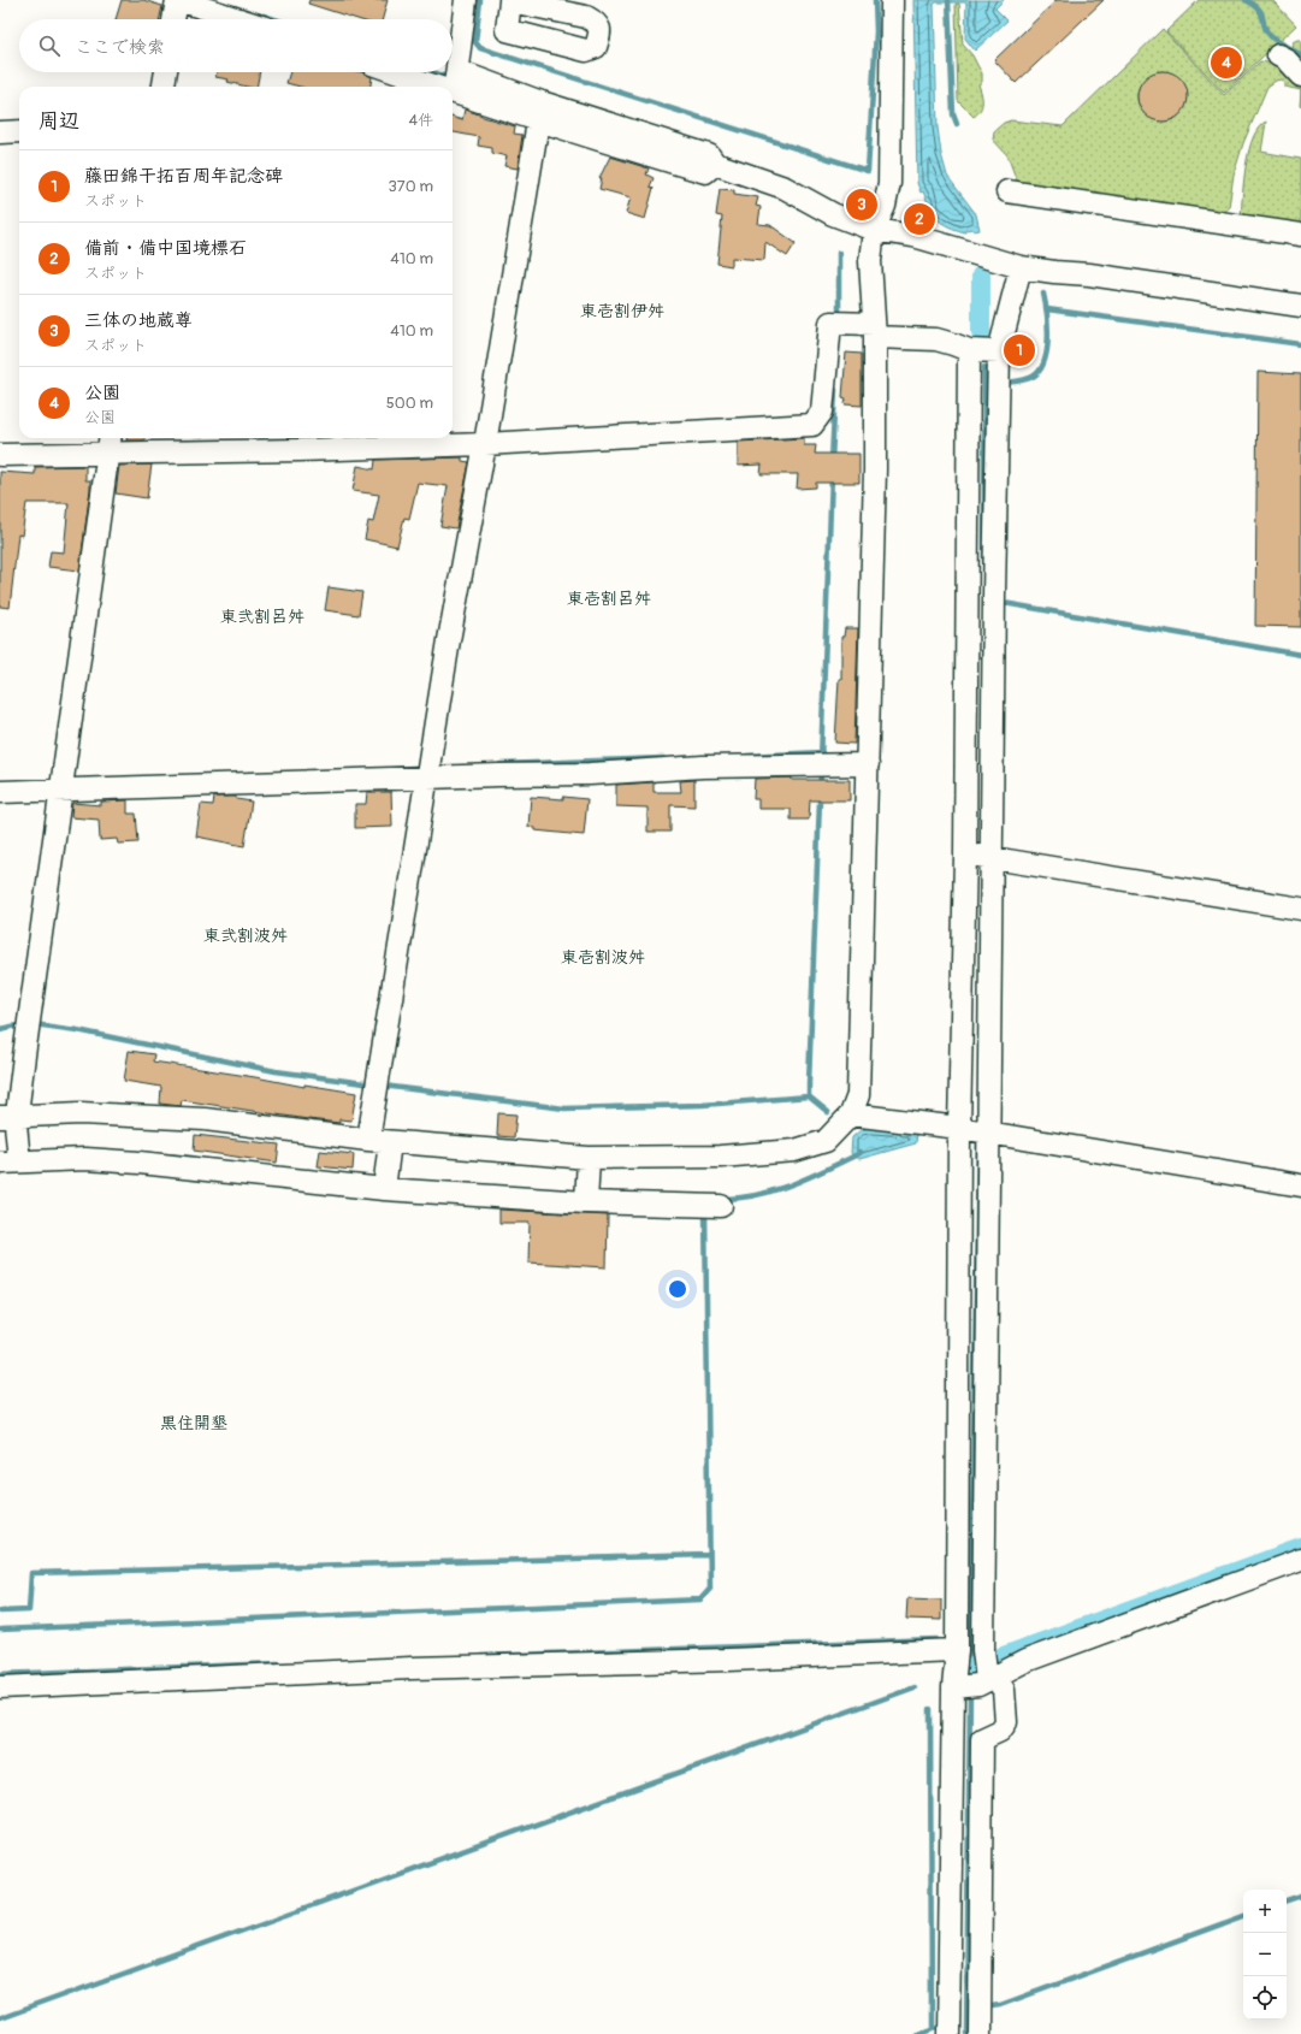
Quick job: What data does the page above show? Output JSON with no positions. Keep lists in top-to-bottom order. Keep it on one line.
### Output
{"districts":["東壱割伊舛","東壱割呂舛","東弐割呂舛","東弐割波舛","東壱割波舛","黒住開墾"],"page":{"search":"ここで検索","pins":["4","3","2","1"],"heading":["周辺","4件"],"list":[{"mark":"1","name":"藤田錦干拓百周年記念碑","note":"スポット","value":"370 m"},{"mark":"2","name":"備前・備中国境標石","note":"スポット","value":"410 m"},{"mark":"3","name":"三体の地蔵尊","note":"スポット","value":"410 m"},{"mark":"4","name":"公園","note":"公園","value":"500 m"}],"map_buttons":["+","−"]}}
